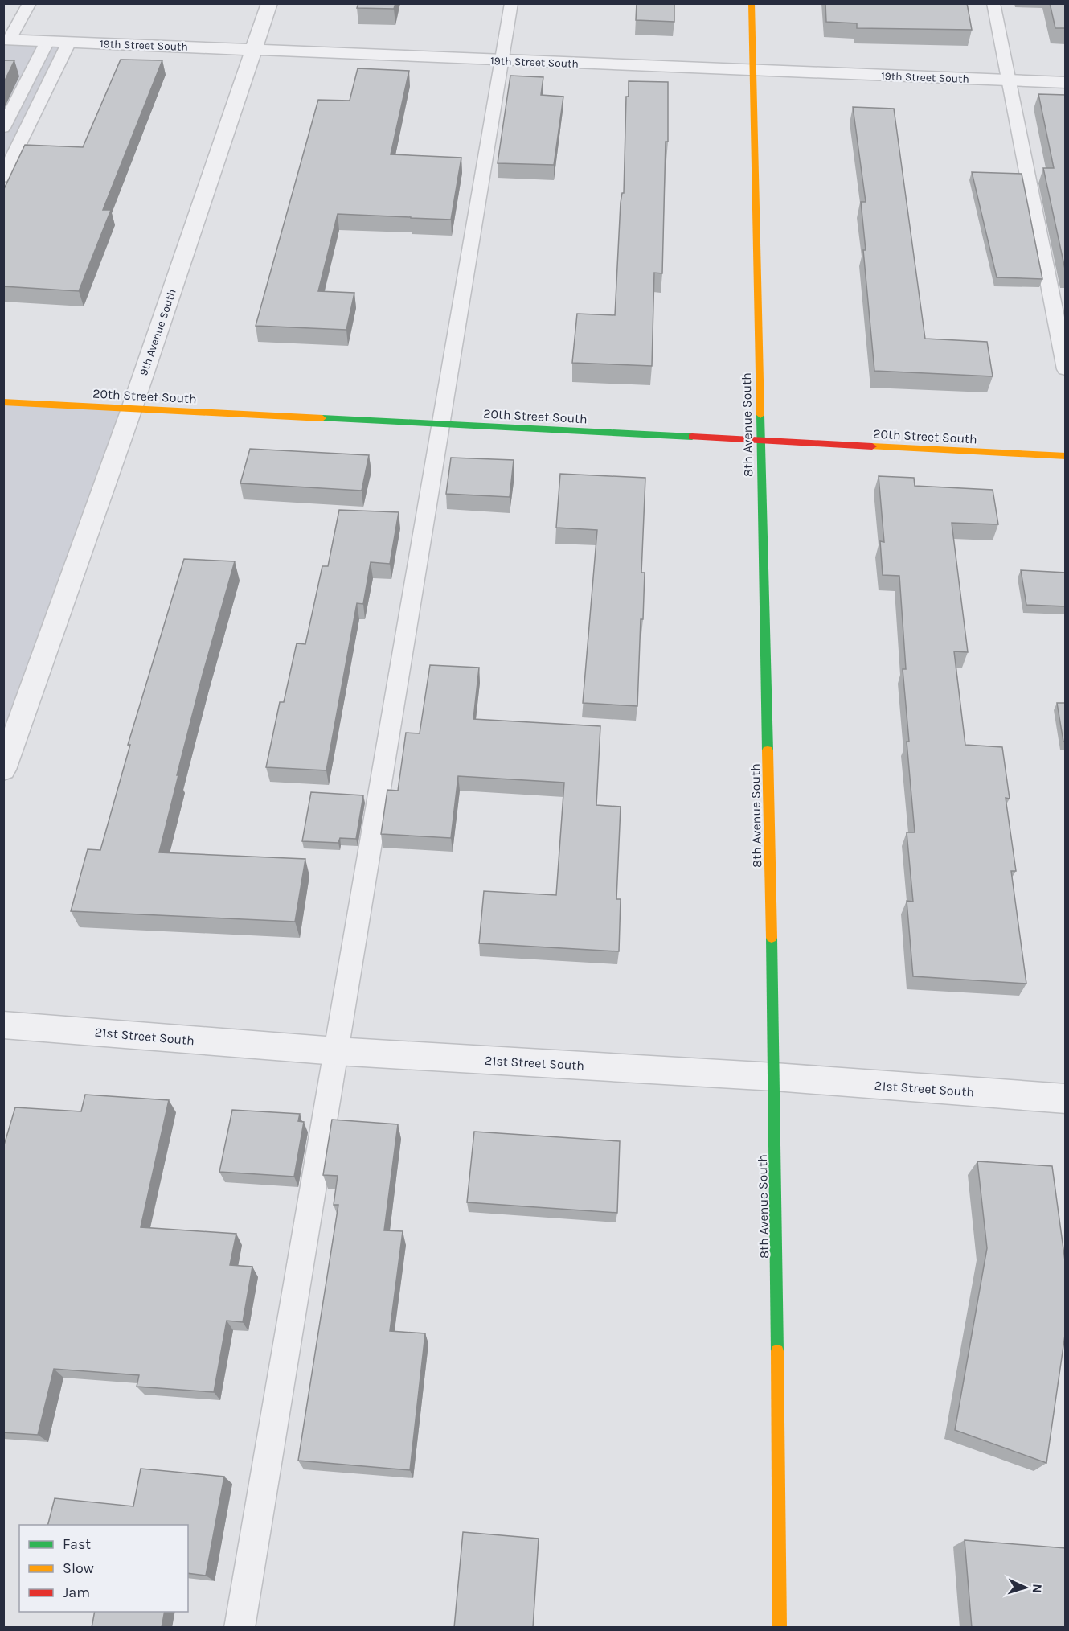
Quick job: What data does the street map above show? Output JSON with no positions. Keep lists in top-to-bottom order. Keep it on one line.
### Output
{"streets":{"street":["19th Street South","9th Avenue South","20th Street South","8th Avenue South","21st Street South"]},"crossings":[["19th Street South","9th Avenue South"],["19th Street South","8th Avenue South"],["9th Avenue South","20th Street South"],["20th Street South","8th Avenue South"],["8th Avenue South","21st Street South"]],"legend":["Fast","Slow","Jam"],"north":"right"}
